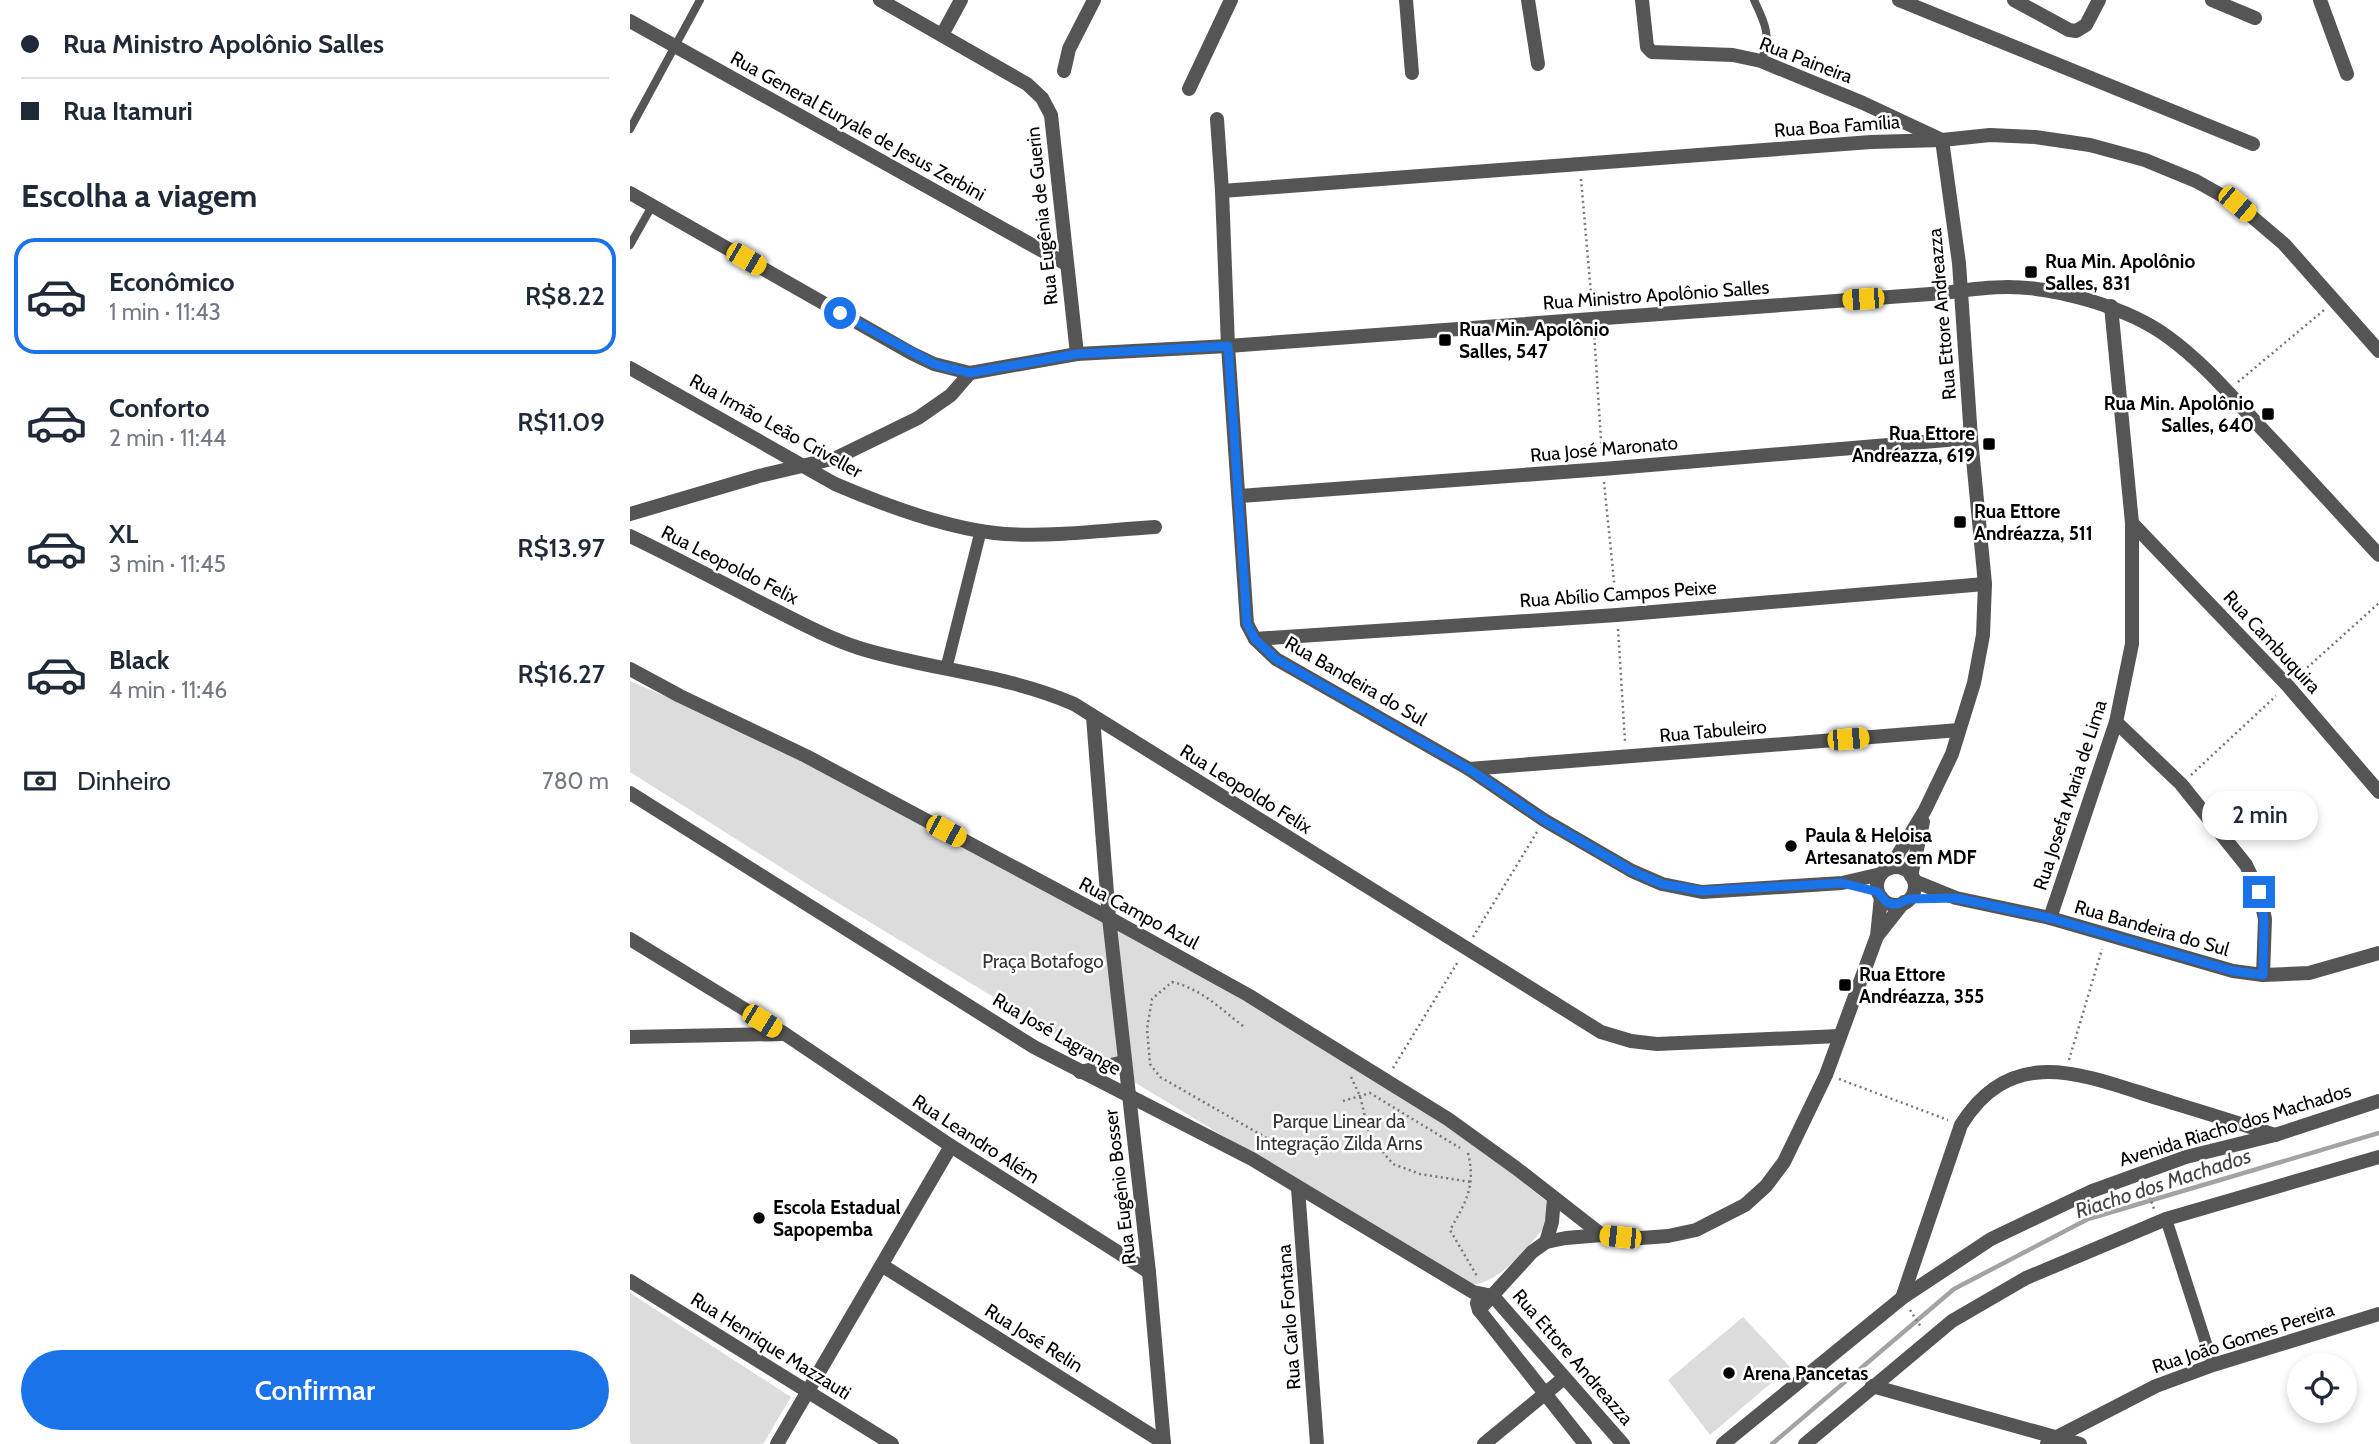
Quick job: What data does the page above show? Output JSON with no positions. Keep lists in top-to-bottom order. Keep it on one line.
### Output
{"streets":{"street":["Rua Paineira","Rua General Euryale de Jesus Zerbini","Rua Boa Família","Rua Eugênia de Guerin","Rua Ministro Apolônio Salles","Rua Ettore Andreazza","Rua Irmão Leão Criveller","Rua José Maronato","Rua Leopoldo Felix","Rua Abílio Campos Peixe","Rua Cambuquira","Rua Bandeira do Sul","Rua Tabuleiro","Rua Josefa Maria de Lima","Rua Campo Azul","Rua José Lagrange","Avenida Riacho dos Machados","Rua Leandro Além","Rua Eugênio Bosser","Rua Carlo Fontana","Rua José Relin","Rua João Gomes Pereira","Rua Henrique Mazzauti"]},"crossings":[["Rua Paineira","Rua Boa Família"],["Rua Paineira","Rua Ettore Andreazza"],["Rua General Euryale de Jesus Zerbini","Rua Eugênia de Guerin"],["Rua Boa Família","Rua Ettore Andreazza"],["Rua Boa Família","Rua Bandeira do Sul"],["Rua Eugênia de Guerin","Rua Ministro Apolônio Salles"],["Rua Ministro Apolônio Salles","Rua Ettore Andreazza"],["Rua Ministro Apolônio Salles","Rua Bandeira do Sul"],["Rua Ministro Apolônio Salles","Rua Josefa Maria de Lima"],["Rua Ettore Andreazza","Rua José Maronato"],["Rua Ettore Andreazza","Rua Abílio Campos Peixe"],["Rua Ettore Andreazza","Rua Bandeira do Sul"],["Rua Ettore Andreazza","Rua Tabuleiro"],["Rua Ettore Andreazza","Rua José Lagrange"],["Rua José Maronato","Rua Bandeira do Sul"],["Rua Leopoldo Felix","Rua Eugênio Bosser"],["Rua Abílio Campos Peixe","Rua Bandeira do Sul"],["Rua Cambuquira","Rua Josefa Maria de Lima"],["Rua Bandeira do Sul","Rua Tabuleiro"],["Rua Bandeira do Sul","Rua Josefa Maria de Lima"],["Rua Campo Azul","Rua Eugênio Bosser"],["Rua José Lagrange","Rua Eugênio Bosser"],["Rua José Lagrange","Rua Carlo Fontana"],["Rua Leandro Além","Rua Eugênio Bosser"],["Rua Eugênio Bosser","Rua José Relin"]],"water":["Riacho dos Machados"],"parks":["Praça Botafogo","Parque Linear da Integração Zilda Arns"],"places":{"transit":["Rua Min. Apolônio Salles, 831","Rua Min. Apolônio Salles, 547","Rua Min. Apolônio Salles, 640","Rua Ettore Andréazza, 619","Rua Ettore Andréazza, 511","Rua Ettore Andréazza, 355"],"other":["Paula & Heloisa Artesanatos em MDF","Escola Estadual Sapopemba","Arena Pancetas"]},"page":{"banner":["Rua Ministro Apolônio Salles","Rua Itamuri"],"heading":"Escolha a viagem","list":[{"name":"Econômico","note":"1 min · 11:43","value":"R$8.22"},{"name":"Conforto","note":"2 min · 11:44","value":"R$11.09"},{"name":"XL","note":"3 min · 11:45","value":"R$13.97"},{"name":"Black","note":"4 min · 11:46","value":"R$16.27"}],"pay":["Dinheiro","780 m"],"bubble":"2 min","buttons":"Confirmar"}}
